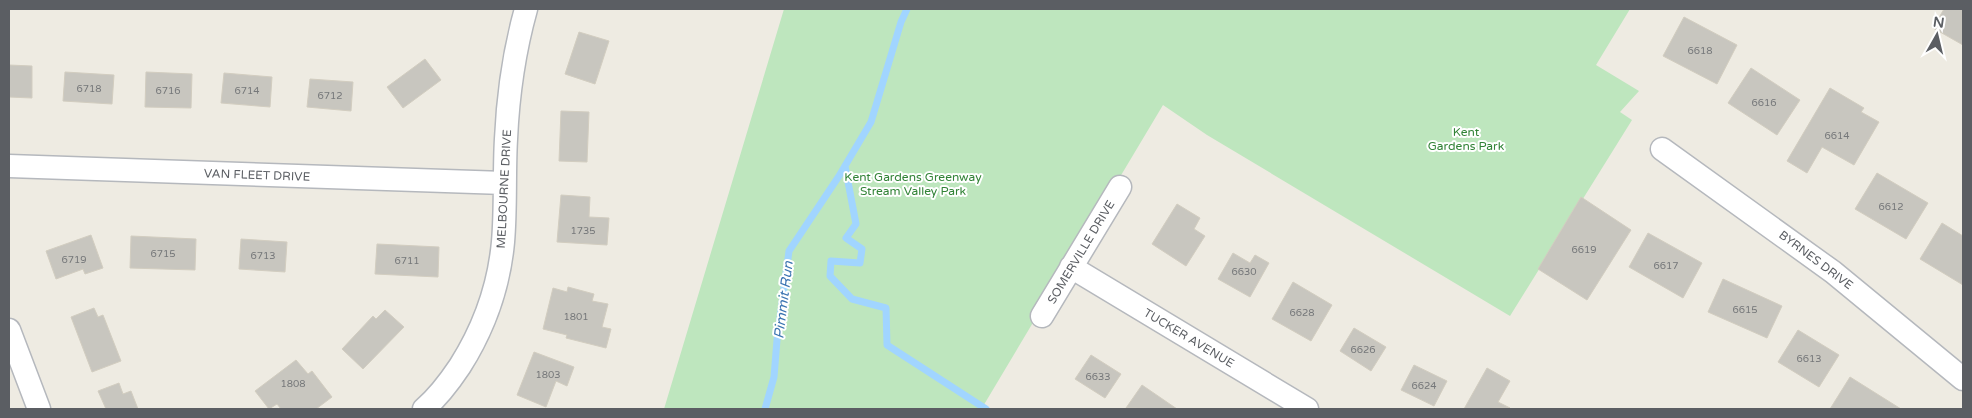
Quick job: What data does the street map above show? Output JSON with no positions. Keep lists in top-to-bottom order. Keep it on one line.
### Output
{"streets":{"street":["VAN FLEET DRIVE","MELBOURNE DRIVE","SOMERVILLE DRIVE","BYRNES DRIVE","TUCKER AVENUE"]},"crossings":[["VAN FLEET DRIVE","MELBOURNE DRIVE"],["SOMERVILLE DRIVE","TUCKER AVENUE"]],"water":["Pimmit Run"],"parks":["Kent Gardens Park","Kent Gardens Greenway Stream Valley Park"],"house_numbers":["6618","6718","6716","6714","6712","6616","6614","6612","1735","6619","6715","6713","6719","6711","6617","6630","6615","6628","1801","6626","6613","1803","6633","1808","6624"],"north":"top"}
